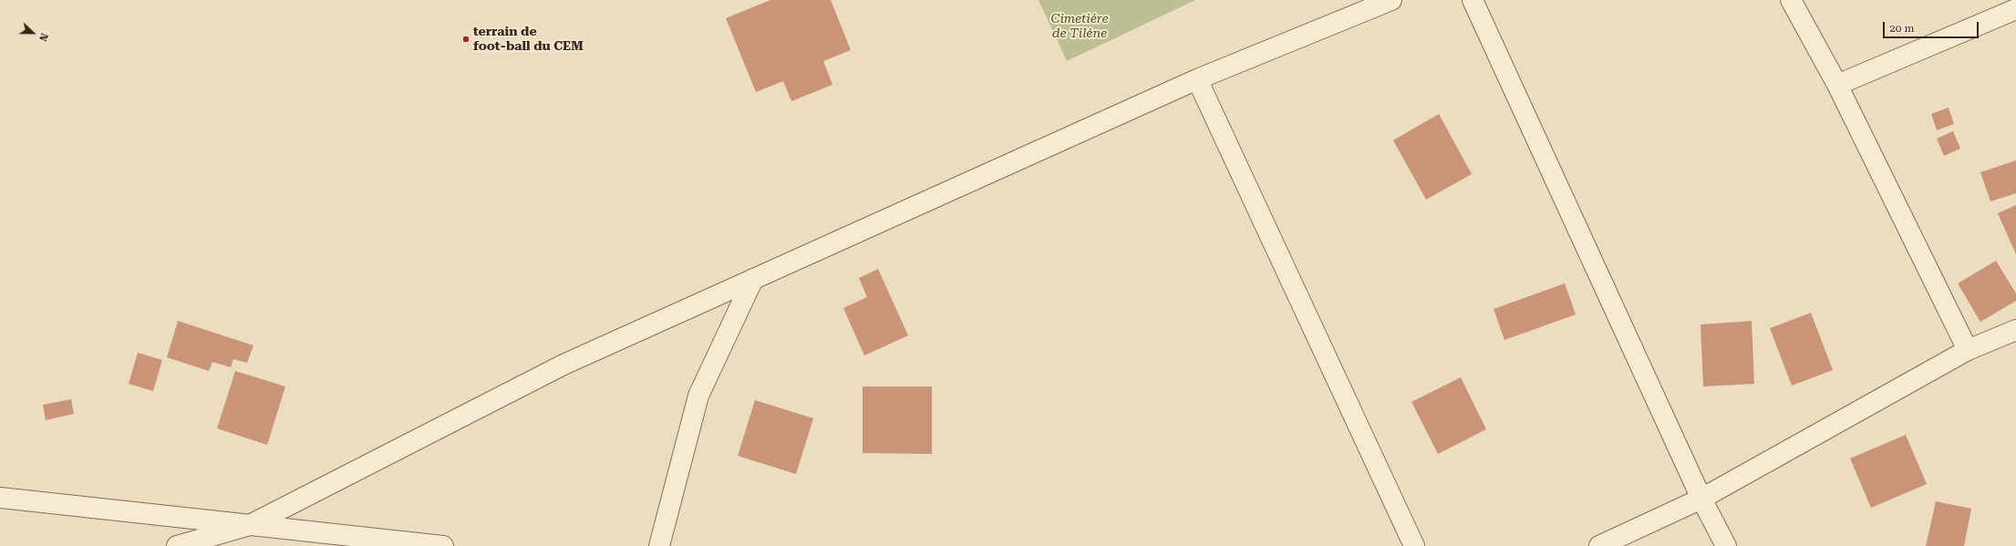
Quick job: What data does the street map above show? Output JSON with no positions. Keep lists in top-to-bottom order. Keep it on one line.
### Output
{"parks":["Cimetiére de Tiléne"],"places":["terrain de foot-ball du CEM"],"scale_bar":"20 m","north":"right"}
